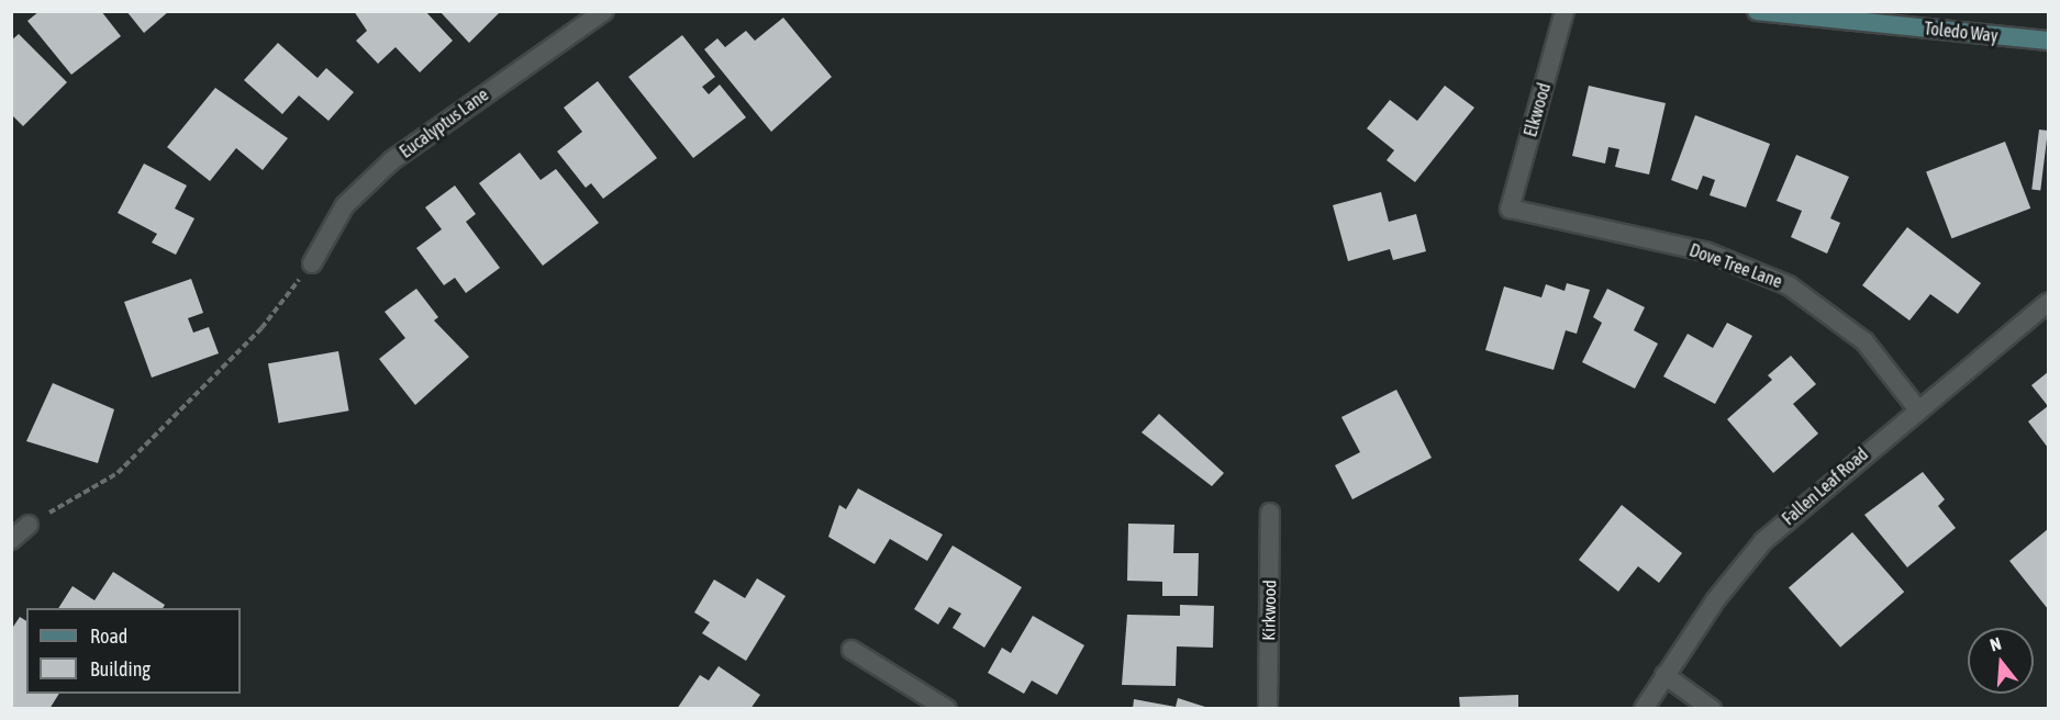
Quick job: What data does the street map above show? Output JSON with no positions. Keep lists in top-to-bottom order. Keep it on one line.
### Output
{"streets":{"main road":["Toledo Way"],"street":["Elkwood","Eucalyptus Lane","Dove Tree Lane","Fallen Leaf Road","Kirkwood"]},"crossings":[["Elkwood","Dove Tree Lane"],["Dove Tree Lane","Fallen Leaf Road"]],"legend":["Road","Building"],"north":"top"}
